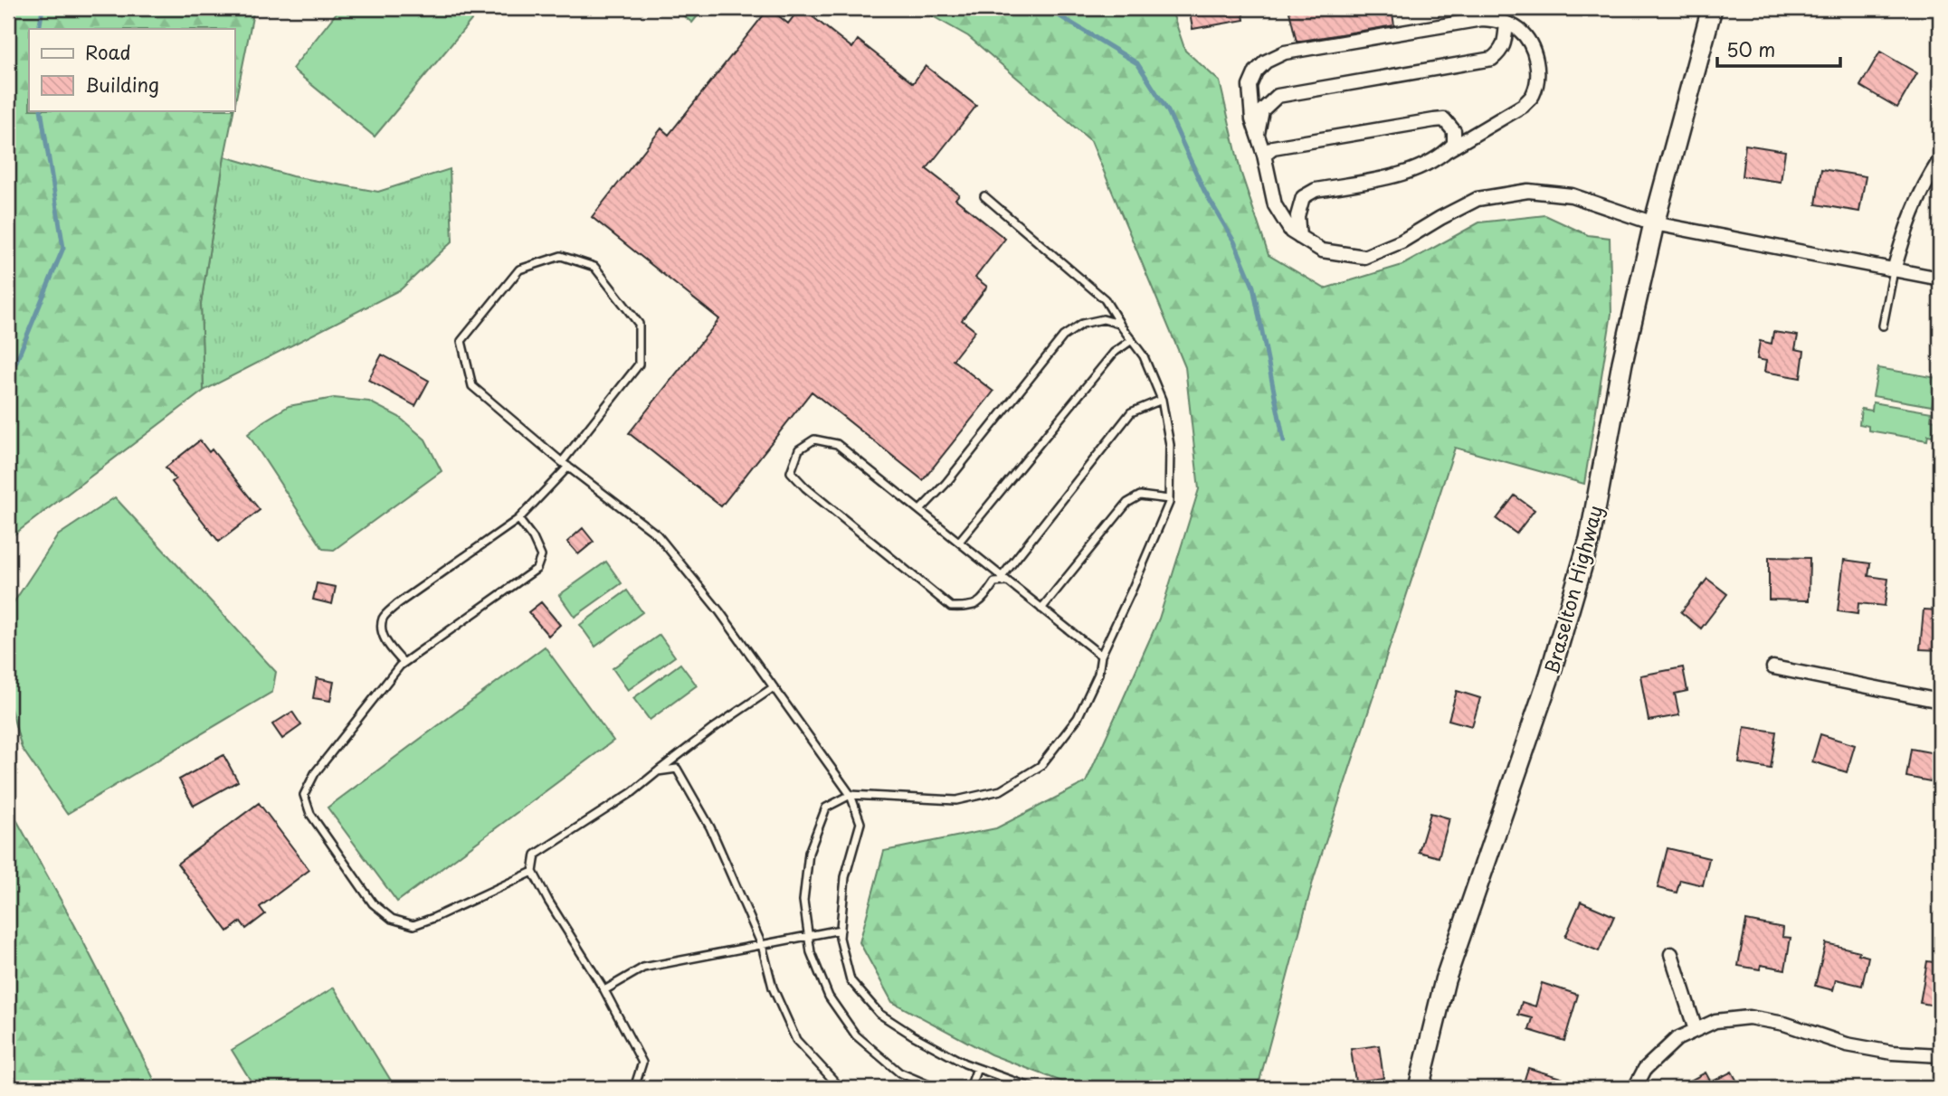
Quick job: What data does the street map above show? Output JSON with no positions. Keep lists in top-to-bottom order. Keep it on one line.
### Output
{"streets":{"main road":["Braselton Highway"]},"legend":["Road","Building"],"scale_bar":"50 m"}
